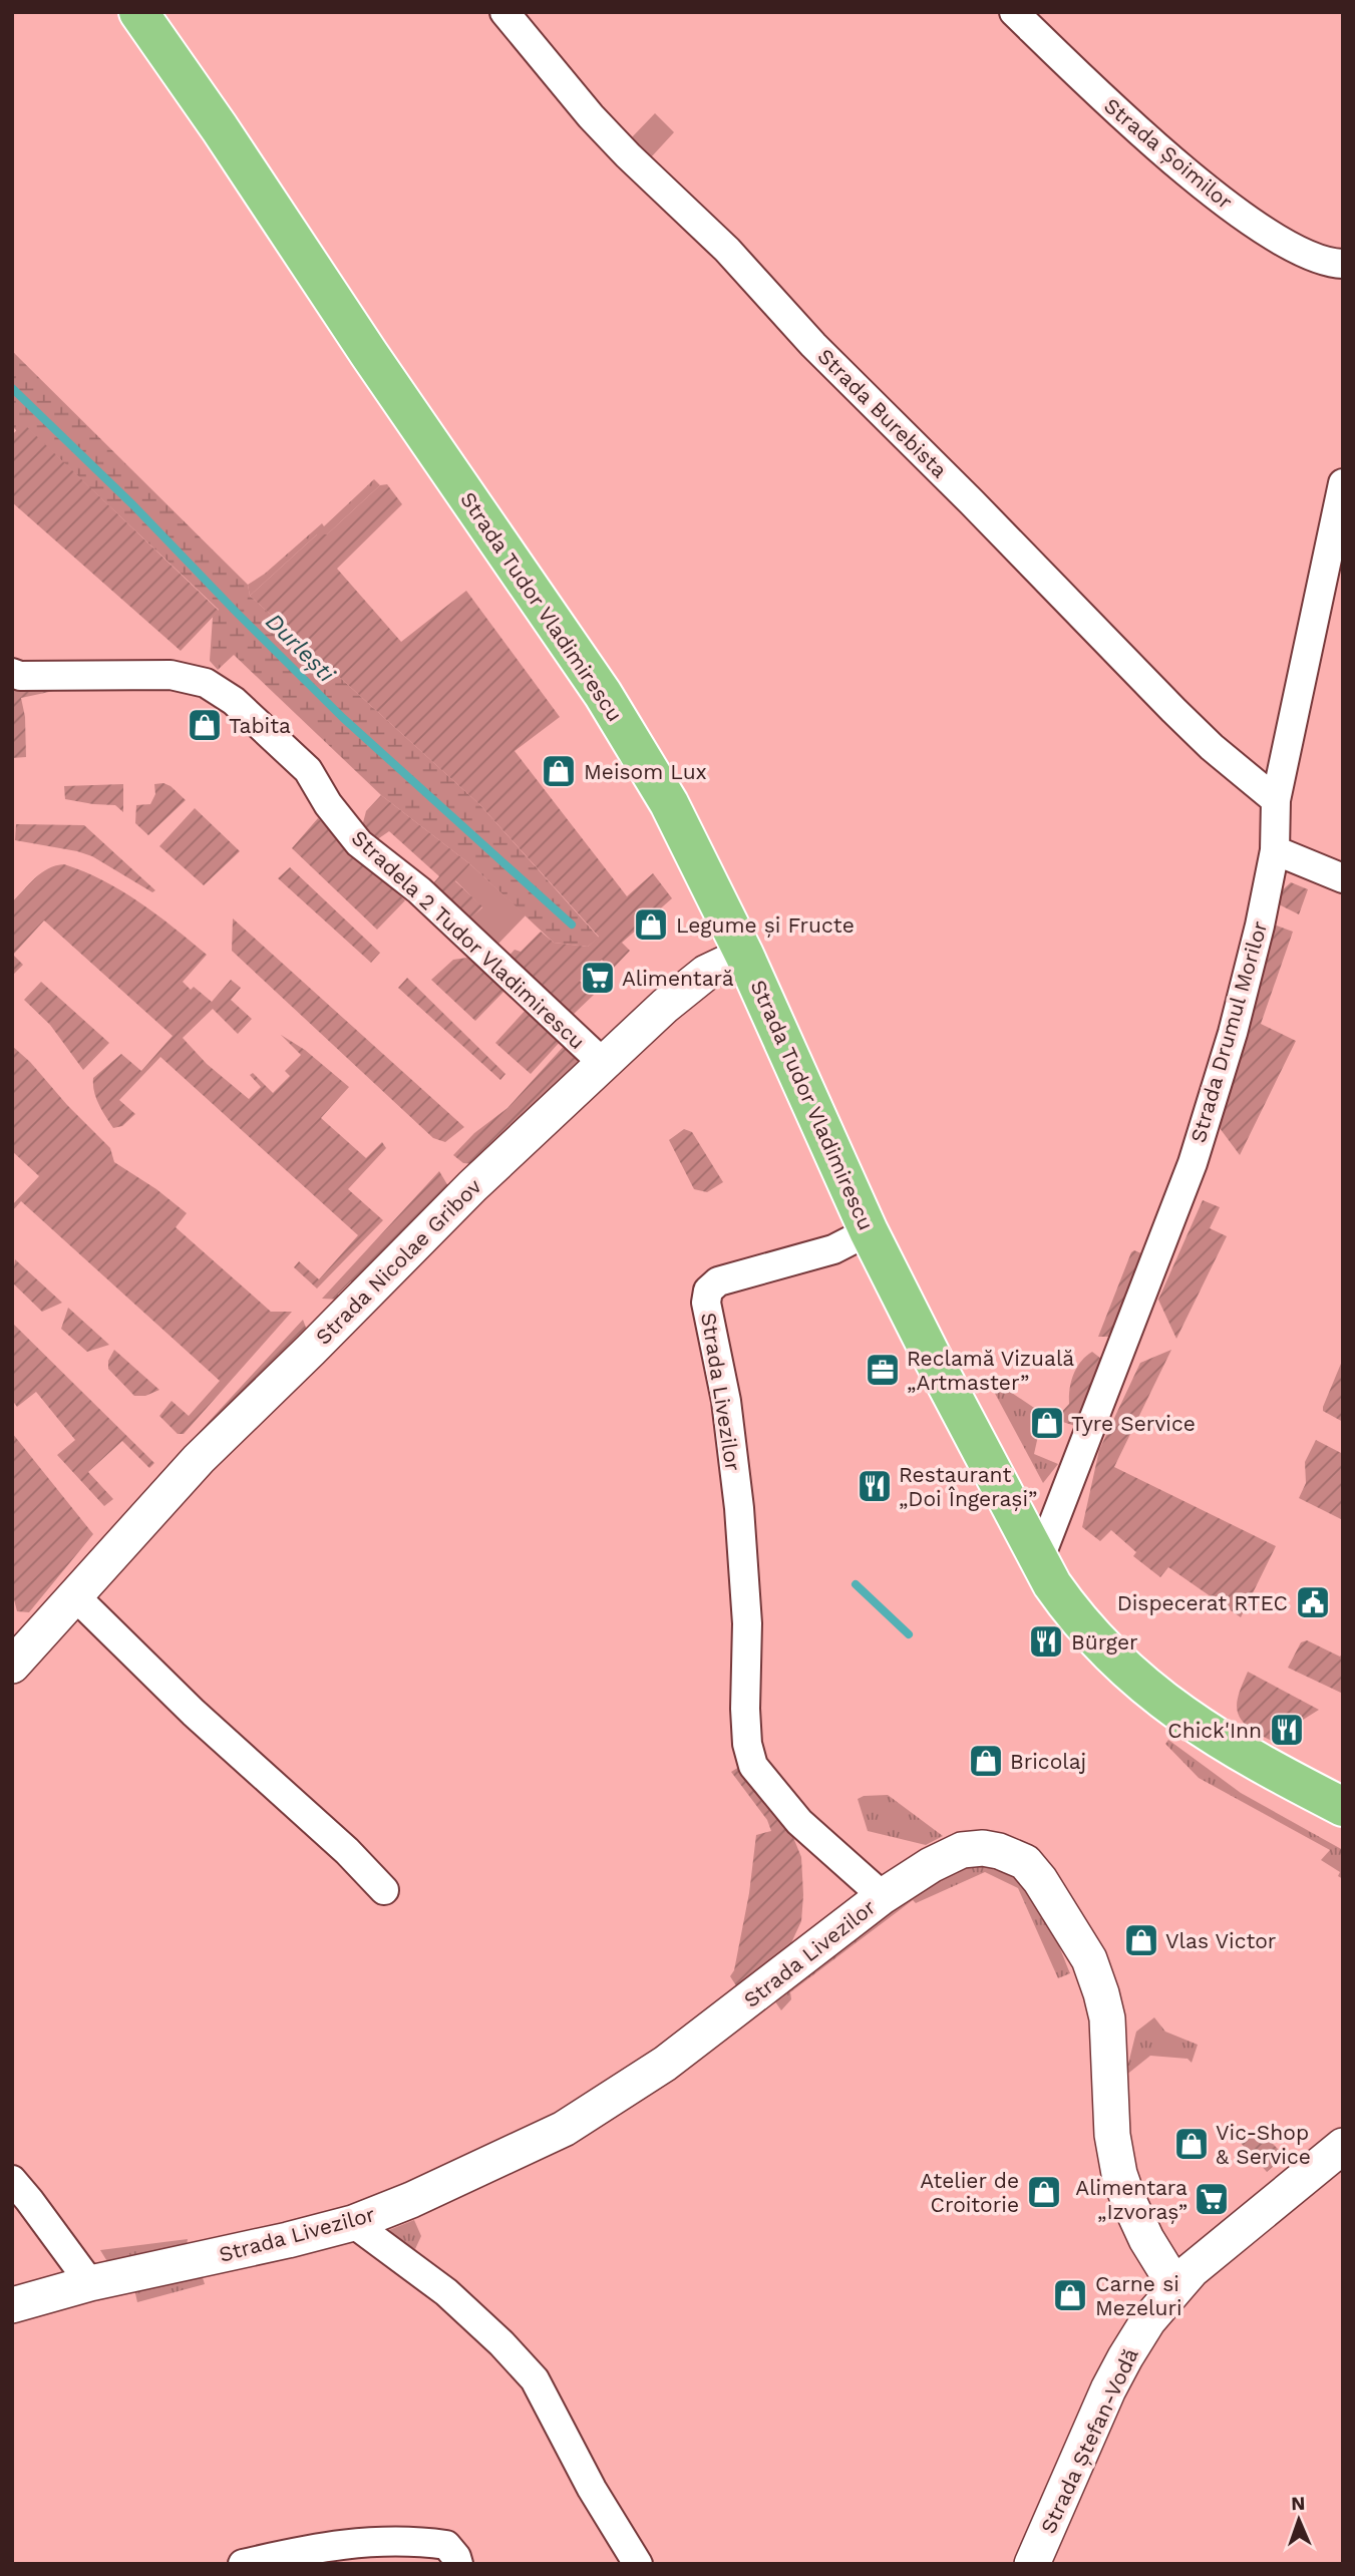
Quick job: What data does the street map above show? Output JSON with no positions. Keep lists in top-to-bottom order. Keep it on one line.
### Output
{"streets":{"main road":["Strada Tudor Vladimirescu"],"street":["Strada Șoimilor","Strada Burebista","Stradela 2 Tudor Vladimirescu","Strada Drumul Morilor","Strada Nicolae Gribov","Strada Livezilor","Strada Ștefan-Vodă"]},"crossings":[["Strada Burebista","Strada Drumul Morilor"],["Strada Tudor Vladimirescu","Strada Drumul Morilor"],["Strada Tudor Vladimirescu","Strada Nicolae Gribov"],["Strada Tudor Vladimirescu","Strada Livezilor"],["Stradela 2 Tudor Vladimirescu","Strada Nicolae Gribov"]],"water":["Durlești"],"places":{"shop":["Tabita","Meisom Lux","Legume și Fructe","Tyre Service","Bricolaj","Vlas Victor","Vic-Shop & Service","Atelier de Croitorie","Carne si Mezeluri"],"supermarket":["Alimentară","Alimentara „Izvoraș”"],"office":["Reclamă Vizuală „Artmaster”"],"restaurant":["Restaurant „Doi Îngerași”","Bürger","Chick'Inn"],"public building":["Dispecerat RTEC"]},"north":"top"}
